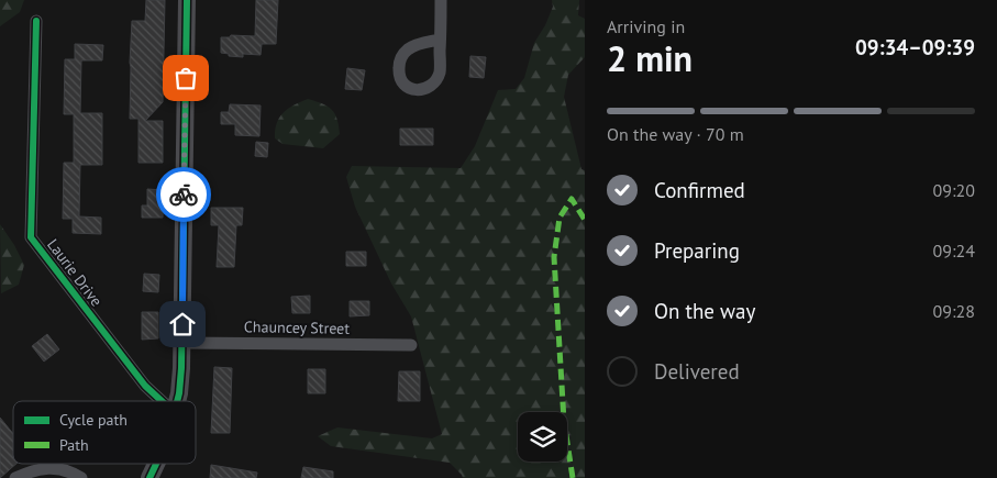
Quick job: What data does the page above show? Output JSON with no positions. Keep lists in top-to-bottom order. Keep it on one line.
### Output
{"streets":{"street":["Laurie Drive","Chauncey Street"]},"legend":["Cycle path","Path"],"page":{"heading":["2 min","Arriving in","09:34–09:39"],"bar":"On the way · 70 m","list":[["Confirmed","09:20"],["Preparing","09:24"],["On the way","09:28"],"Delivered"]}}
